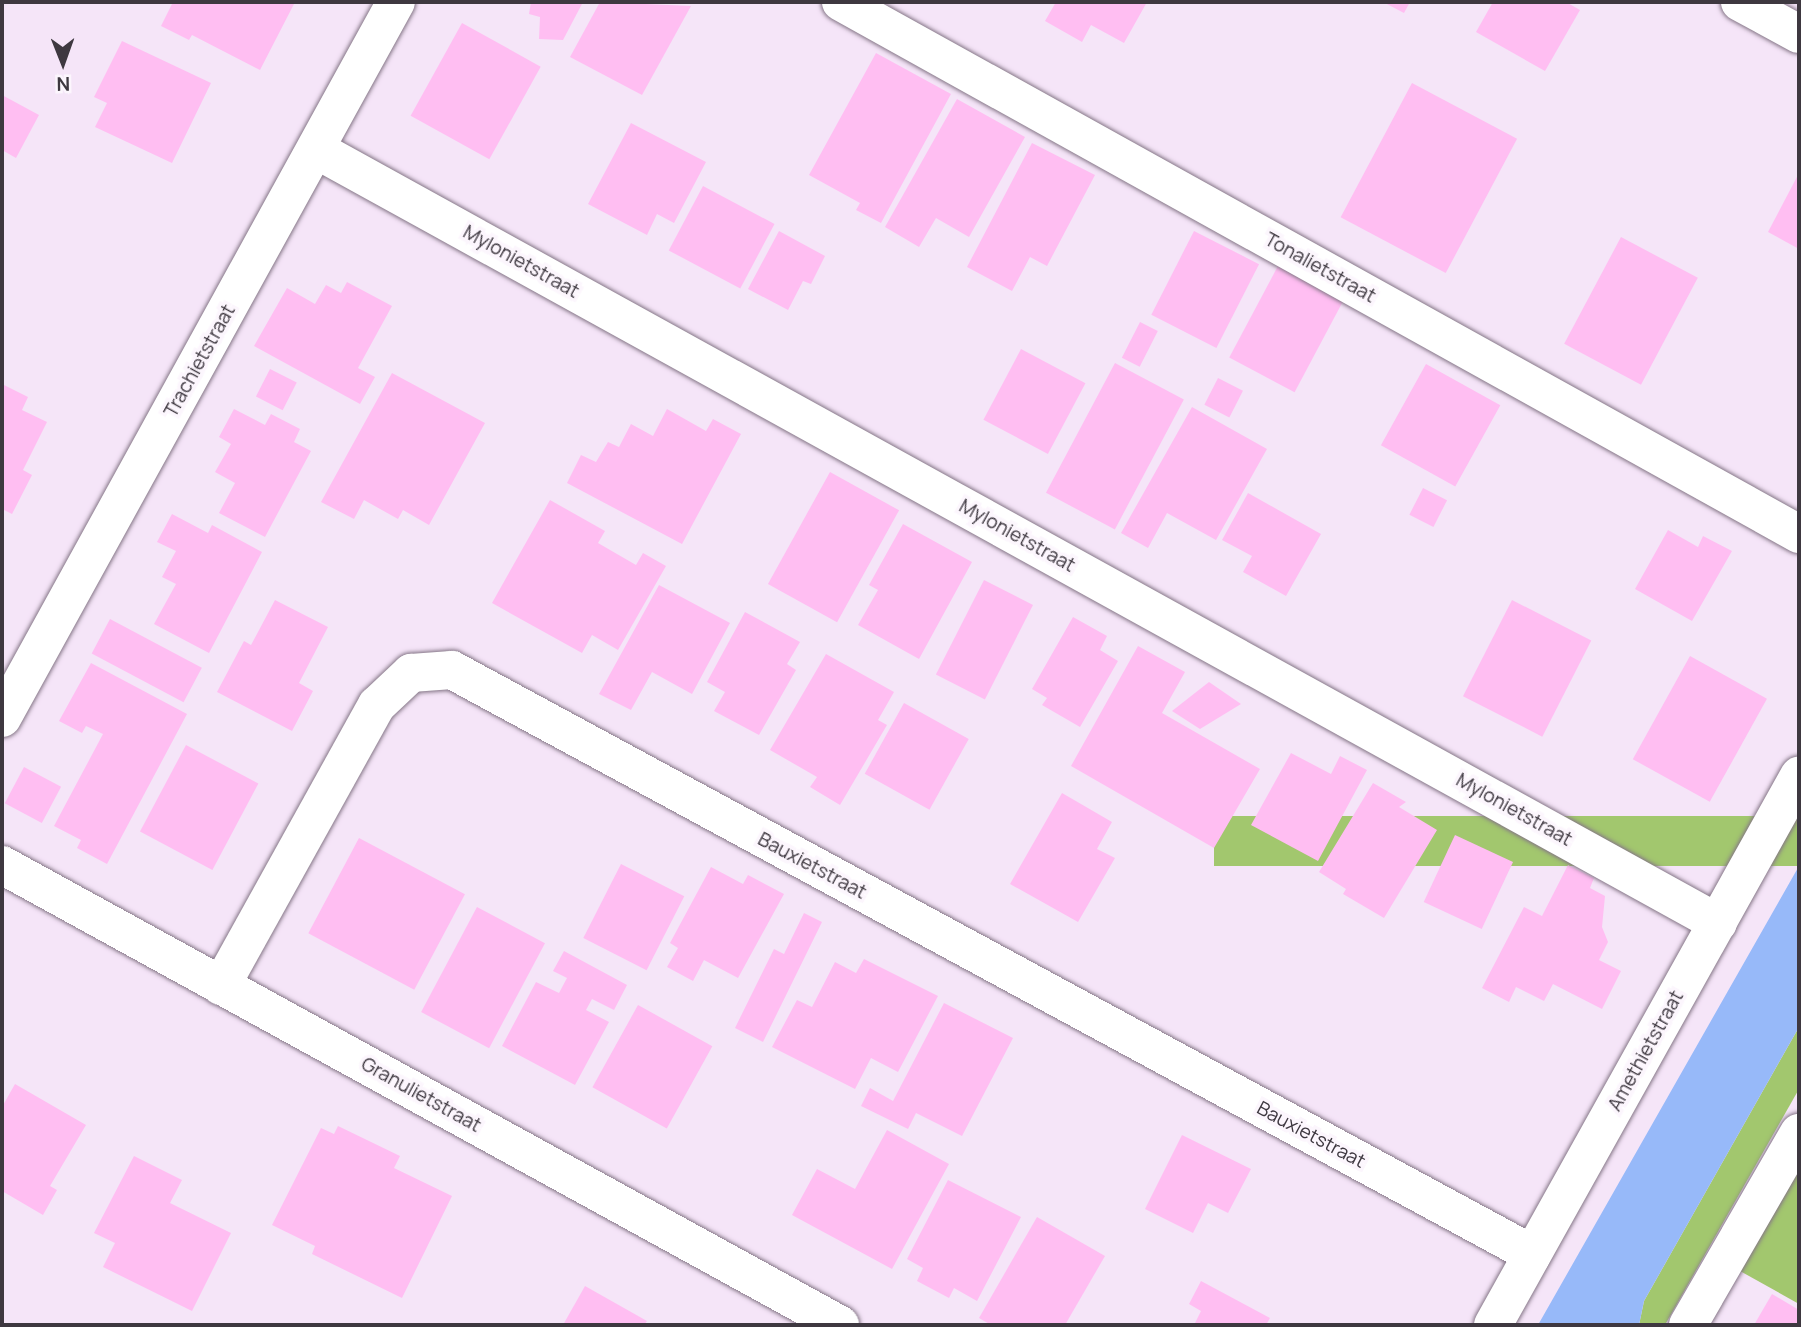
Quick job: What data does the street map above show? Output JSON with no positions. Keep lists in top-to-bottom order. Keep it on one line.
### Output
{"streets":{"street":["Mylonietstraat","Tonalietstraat","Trachietstraat","Bauxietstraat","Amethietstraat","Granulietstraat"]},"crossings":[["Mylonietstraat","Trachietstraat"],["Mylonietstraat","Amethietstraat"],["Bauxietstraat","Amethietstraat"],["Bauxietstraat","Granulietstraat"]],"north":"bottom"}
